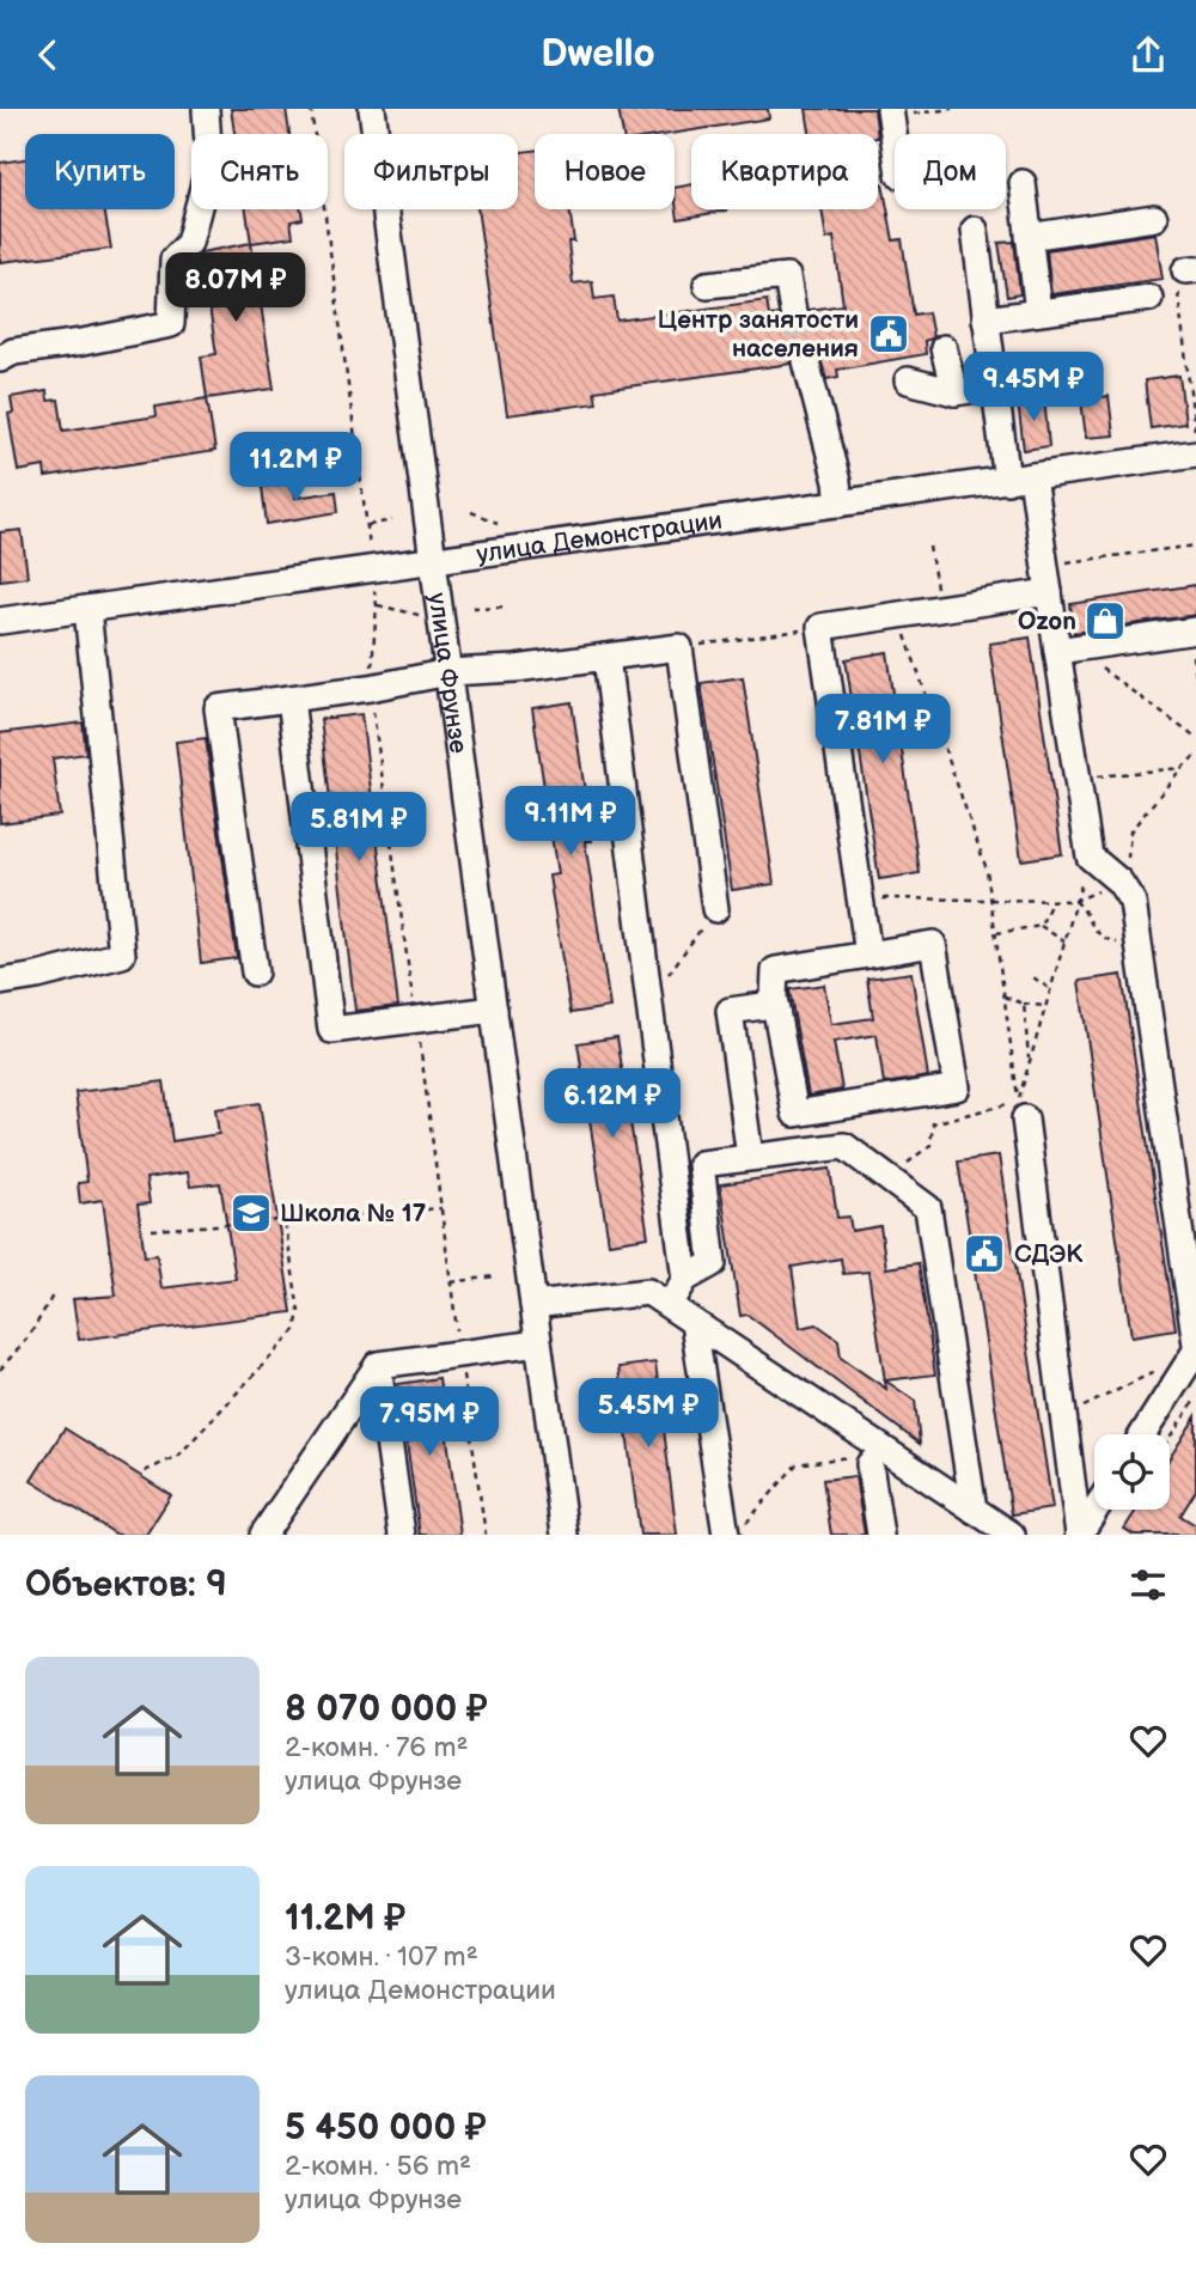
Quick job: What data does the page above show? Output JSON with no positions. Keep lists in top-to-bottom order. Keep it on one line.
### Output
{"streets":{"street":["улица Демонстрации","улица Фрунзе"]},"crossings":[["улица Демонстрации","улица Фрунзе"]],"places":{"public building":["Центр занятости населения","СДЭК"],"shop":["Ozon"],"school or university":["Школа № 17"]},"page":{"header":"Dwello","chip":["Купить","Снять","Фильтры","Новое","Квартира","Дом"],"price":["8.07M ₽","9.45M ₽","11.2M ₽","7.81M ₽","9.11M ₽","5.81M ₽","6.12M ₽","5.45M ₽","7.95M ₽"],"heading":"Объектов: 9","list":[{"name":"8 070 000 ₽","note":"2-комн. · 76 m² · улица Фрунзе"},{"name":"11.2M ₽","note":"3-комн. · 107 m² · улица Демонстрации"},{"name":"5 450 000 ₽","note":"2-комн. · 56 m² · улица Фрунзе"}]}}
